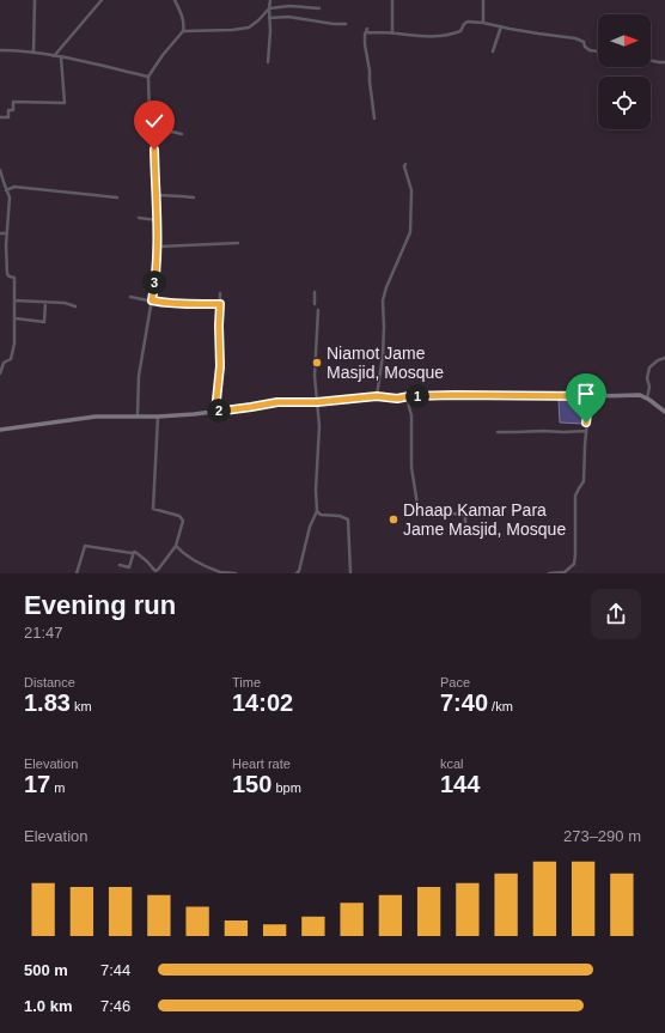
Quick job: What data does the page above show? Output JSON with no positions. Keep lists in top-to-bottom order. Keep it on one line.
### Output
{"places":["Niamot Jame Masjid, Mosque","Dhaap Kamar Para Jame Masjid, Mosque"],"north":"right","page":{"pins":["3","1","2"],"heading":["Evening run","21:47"],"stats":[["Distance","1.83 km"],["Time","14:02"],["Pace","7:40 /km"],["Elevation","17 m"],["Heart rate","150 bpm"],["kcal","144"]],"chart":["Elevation","273–290 m"],"list":[{"name":"500 m","note":"7:44"},{"name":"1.0 km","note":"7:46"}]}}
